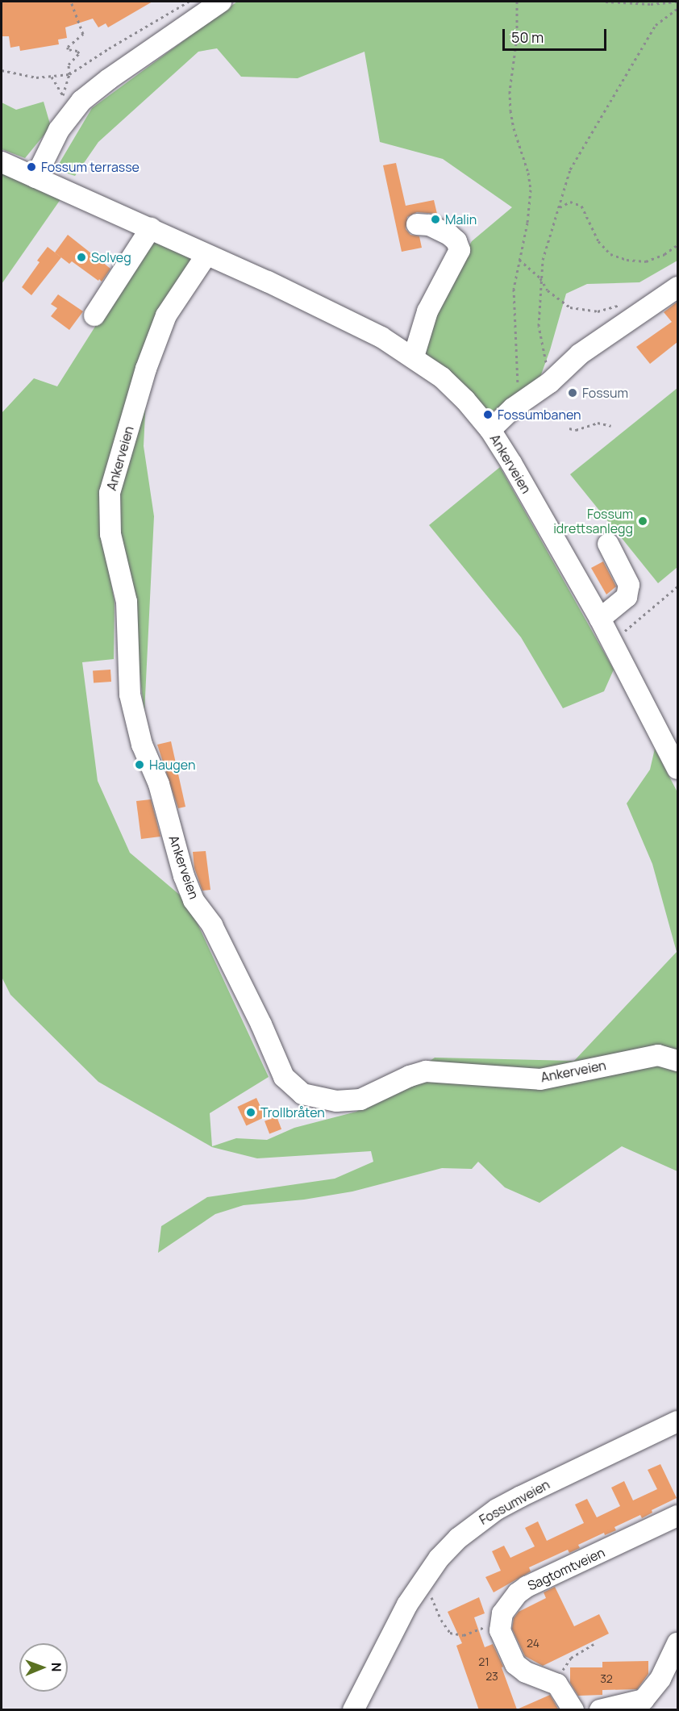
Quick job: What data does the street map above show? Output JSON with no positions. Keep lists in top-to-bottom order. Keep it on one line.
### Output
{"streets":{"street":["Ankerveien","Fossumveien","Sagtomtveien"]},"places":["Fossum terrasse","Malin","Solveg","Fossum","Fossumbanen","Fossum idrettsanlegg","Haugen","Trollbråten"],"house_numbers":["24","21","23","32"],"scale_bar":"50 m","north":"right"}
